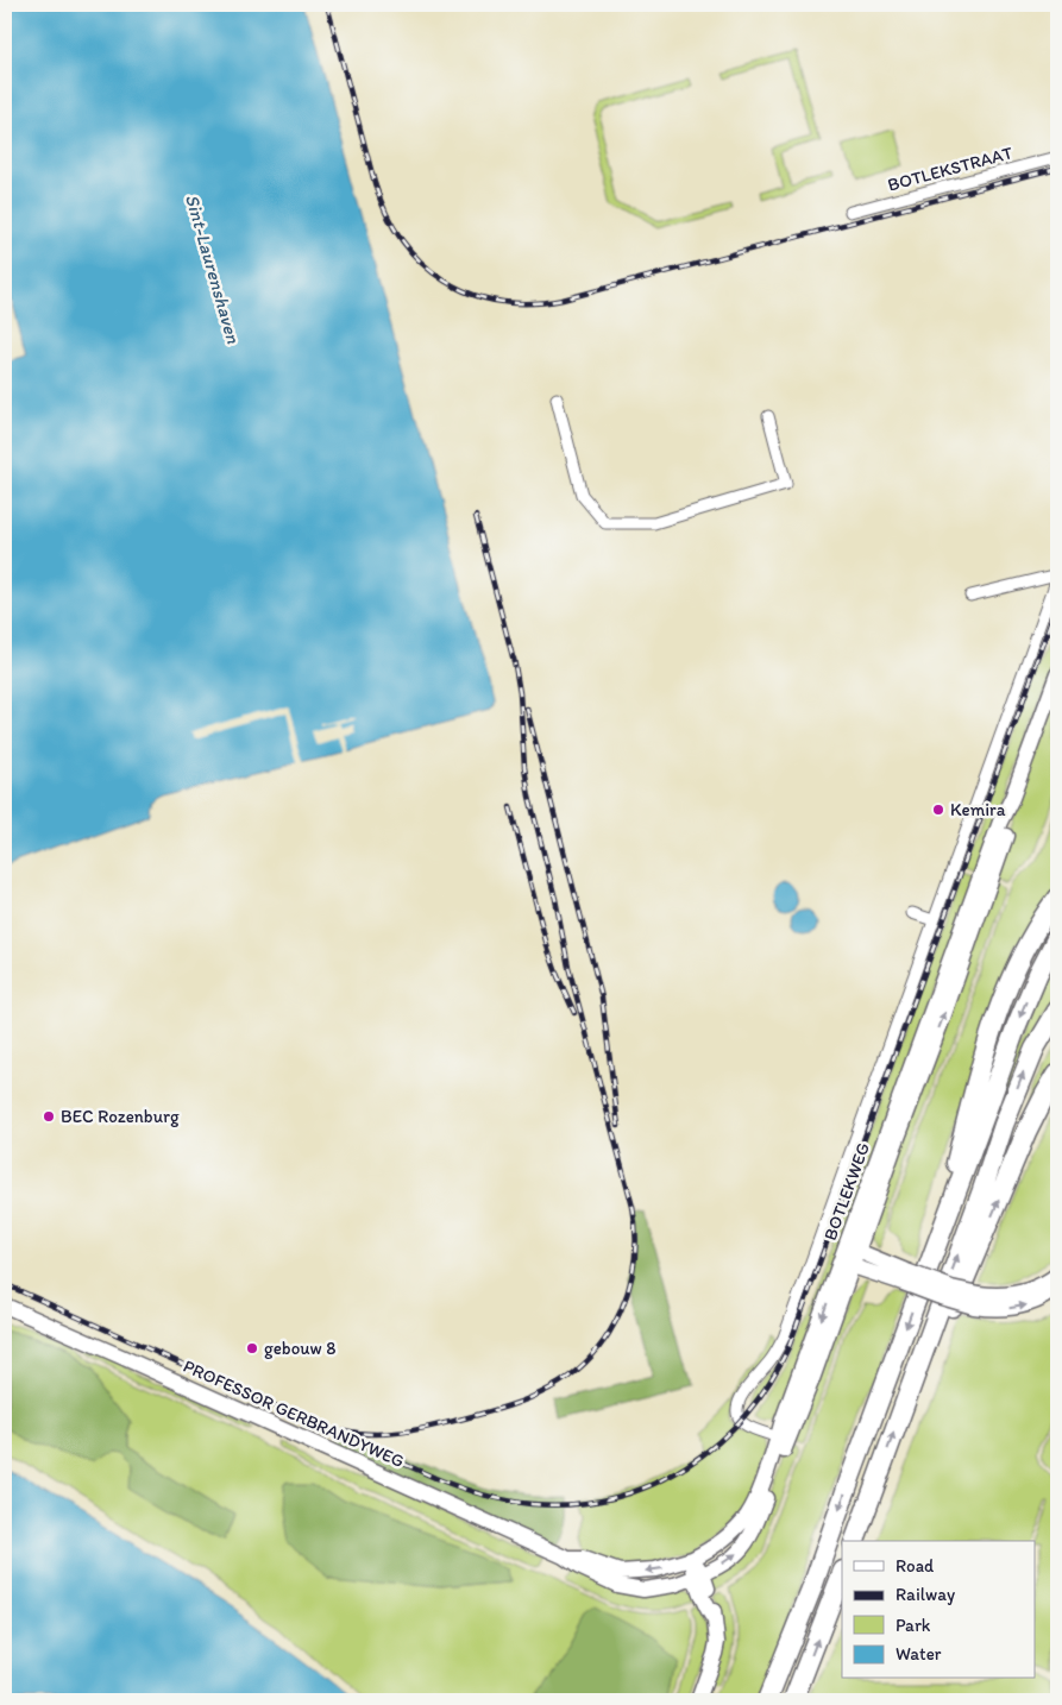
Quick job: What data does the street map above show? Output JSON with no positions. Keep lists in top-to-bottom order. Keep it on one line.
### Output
{"streets":{"main road":["BOTLEKWEG","PROFESSOR GERBRANDYWEG"],"street":["BOTLEKSTRAAT"]},"crossings":[["BOTLEKWEG","PROFESSOR GERBRANDYWEG"]],"water":["Sint-Laurenshaven"],"places":["Kemira","BEC Rozenburg","gebouw 8"],"legend":["Road","Railway","Park","Water"]}
